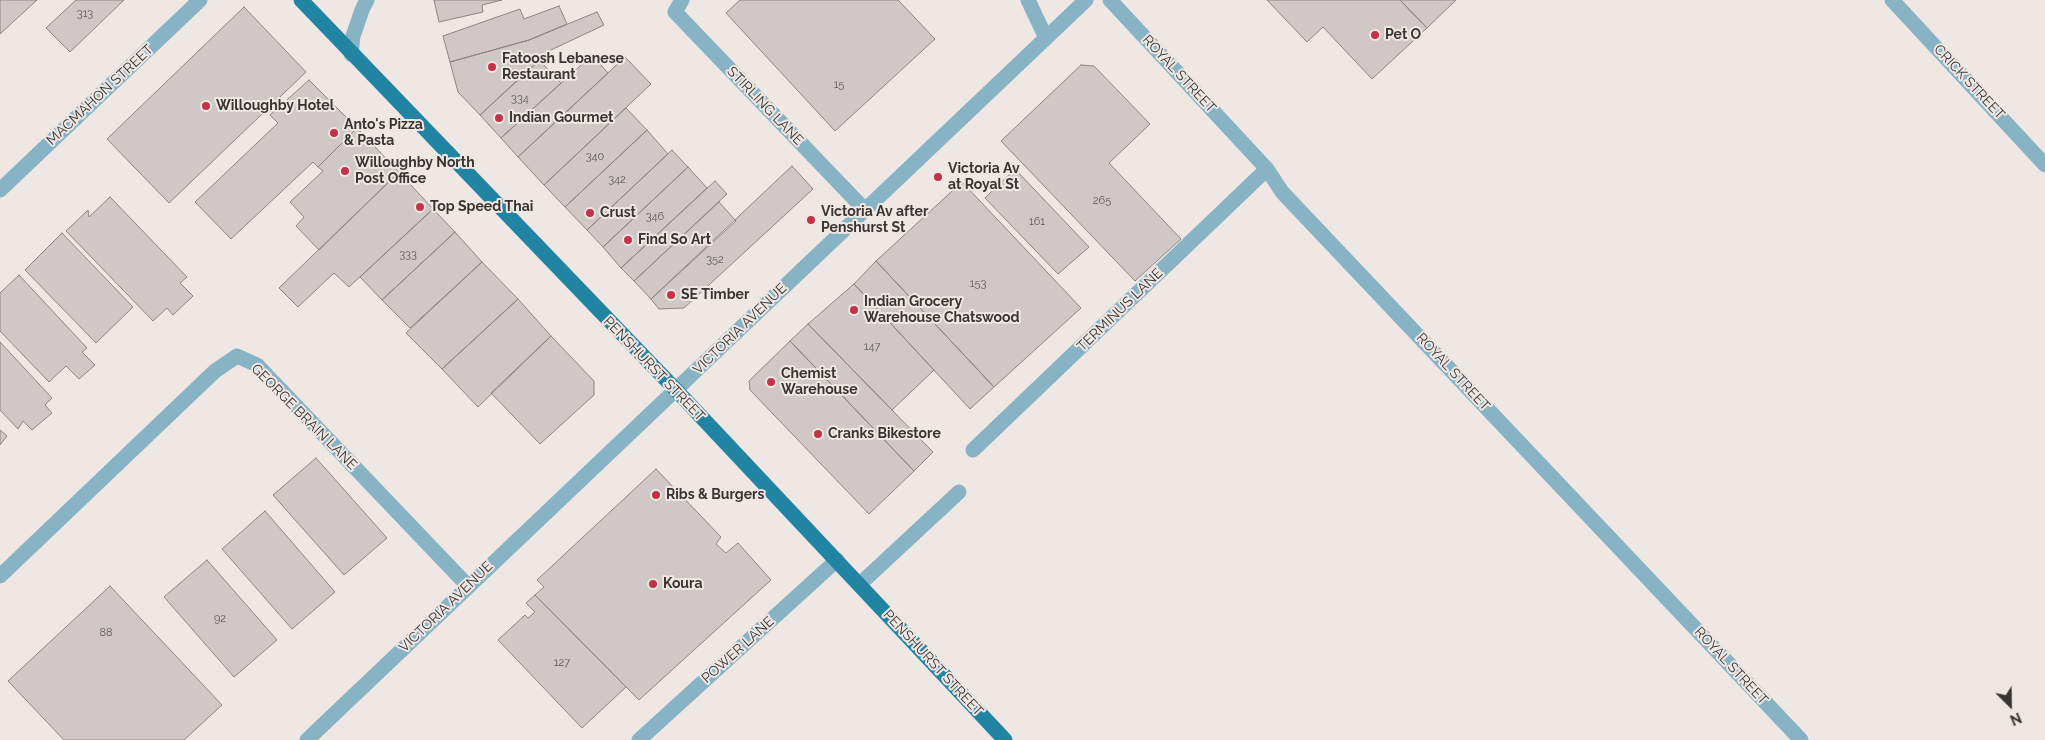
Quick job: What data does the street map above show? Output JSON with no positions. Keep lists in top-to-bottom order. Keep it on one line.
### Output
{"streets":{"main road":["PENSHURST STREET"],"street":["ROYAL STREET","CRICK STREET","MACMAHON STREET","STIRLING LANE","TERMINUS LANE","VICTORIA AVENUE","GEORGE BRAIN LANE","POWER LANE"]},"crossings":[["ROYAL STREET","TERMINUS LANE"],["STIRLING LANE","VICTORIA AVENUE"],["VICTORIA AVENUE","PENSHURST STREET"],["VICTORIA AVENUE","GEORGE BRAIN LANE"],["PENSHURST STREET","POWER LANE"]],"places":["Pet O","Fatoosh Lebanese Restaurant","Willoughby Hotel","Indian Gourmet","Anto's Pizza & Pasta","Willoughby North Post Office","Victoria Av at Royal St","Top Speed Thai","Crust","Victoria Av after Penshurst St","Find So Art","SE Timber","Indian Grocery Warehouse Chatswood","Chemist Warehouse","Cranks Bikestore","Ribs & Burgers","Koura"],"house_numbers":["313","15","334","340","342","265","346","161","333","352","153","147","92","88","127"],"north":"bottom right"}
